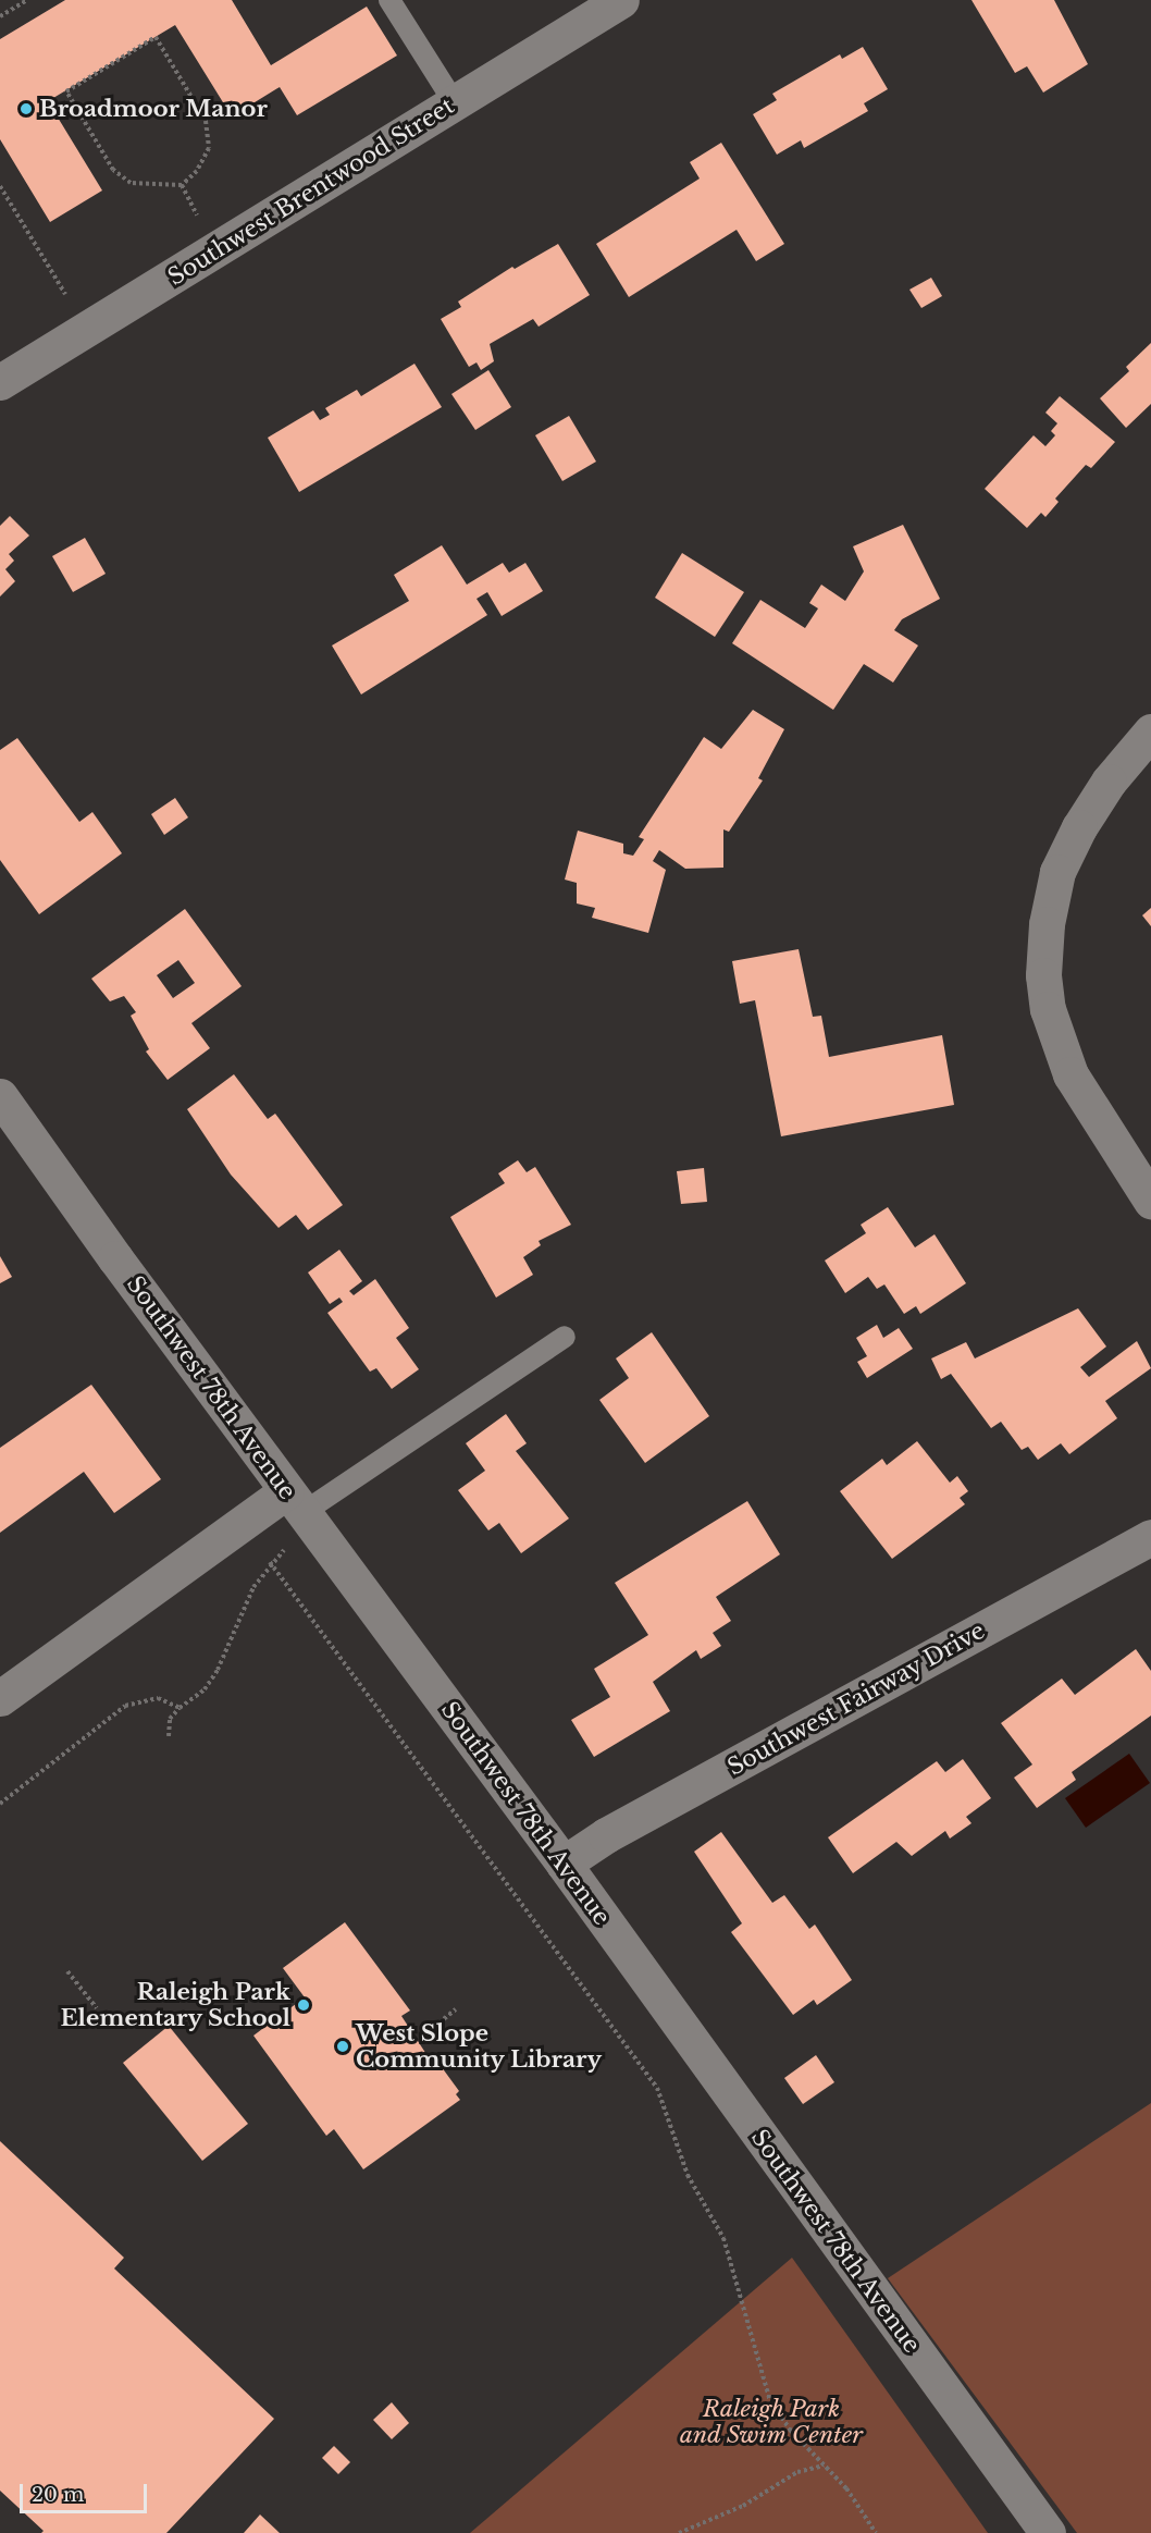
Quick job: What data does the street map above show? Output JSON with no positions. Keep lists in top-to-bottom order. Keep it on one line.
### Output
{"streets":{"street":["Southwest Brentwood Street","Southwest 78th Avenue","Southwest Fairway Drive"]},"crossings":[["Southwest 78th Avenue","Southwest Fairway Drive"]],"parks":["Raleigh Park and Swim Center"],"places":["Broadmoor Manor","Raleigh Park Elementary School","West Slope Community Library"],"scale_bar":"20 m"}
